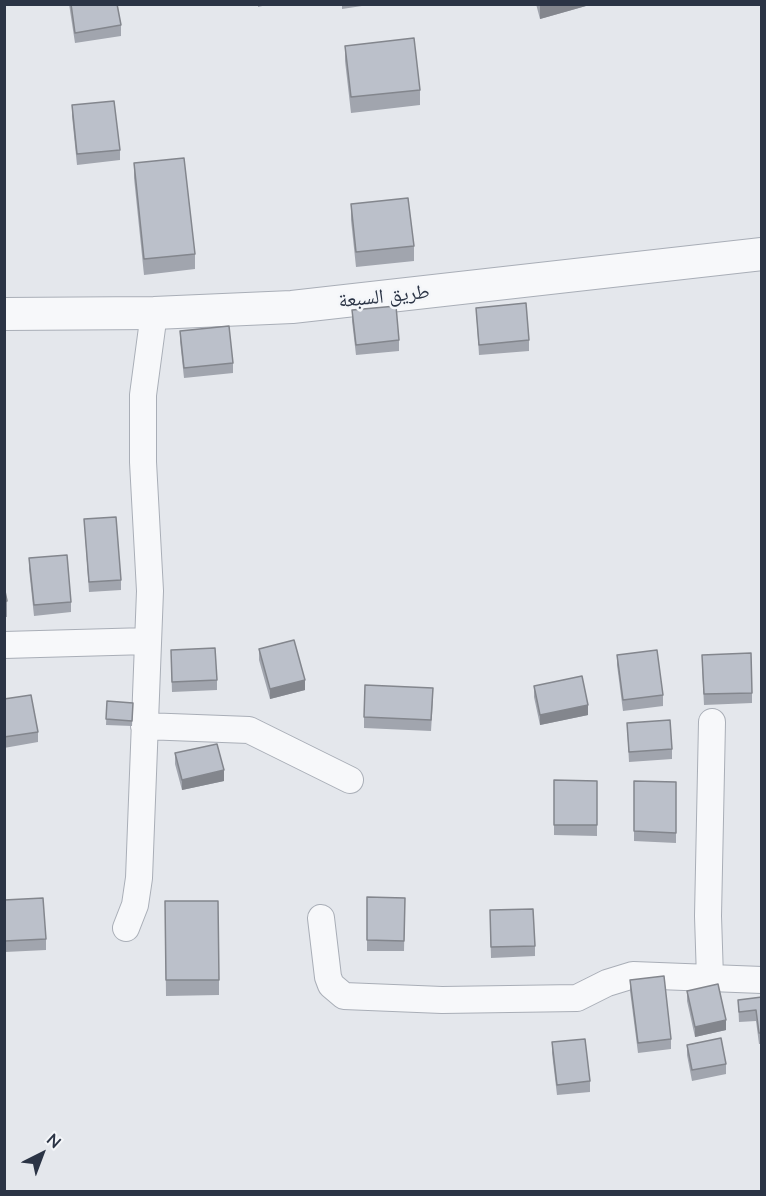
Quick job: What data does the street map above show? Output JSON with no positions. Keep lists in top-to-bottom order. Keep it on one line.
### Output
{"streets":{"street":["طريق السبعة"]},"north":"top right"}
